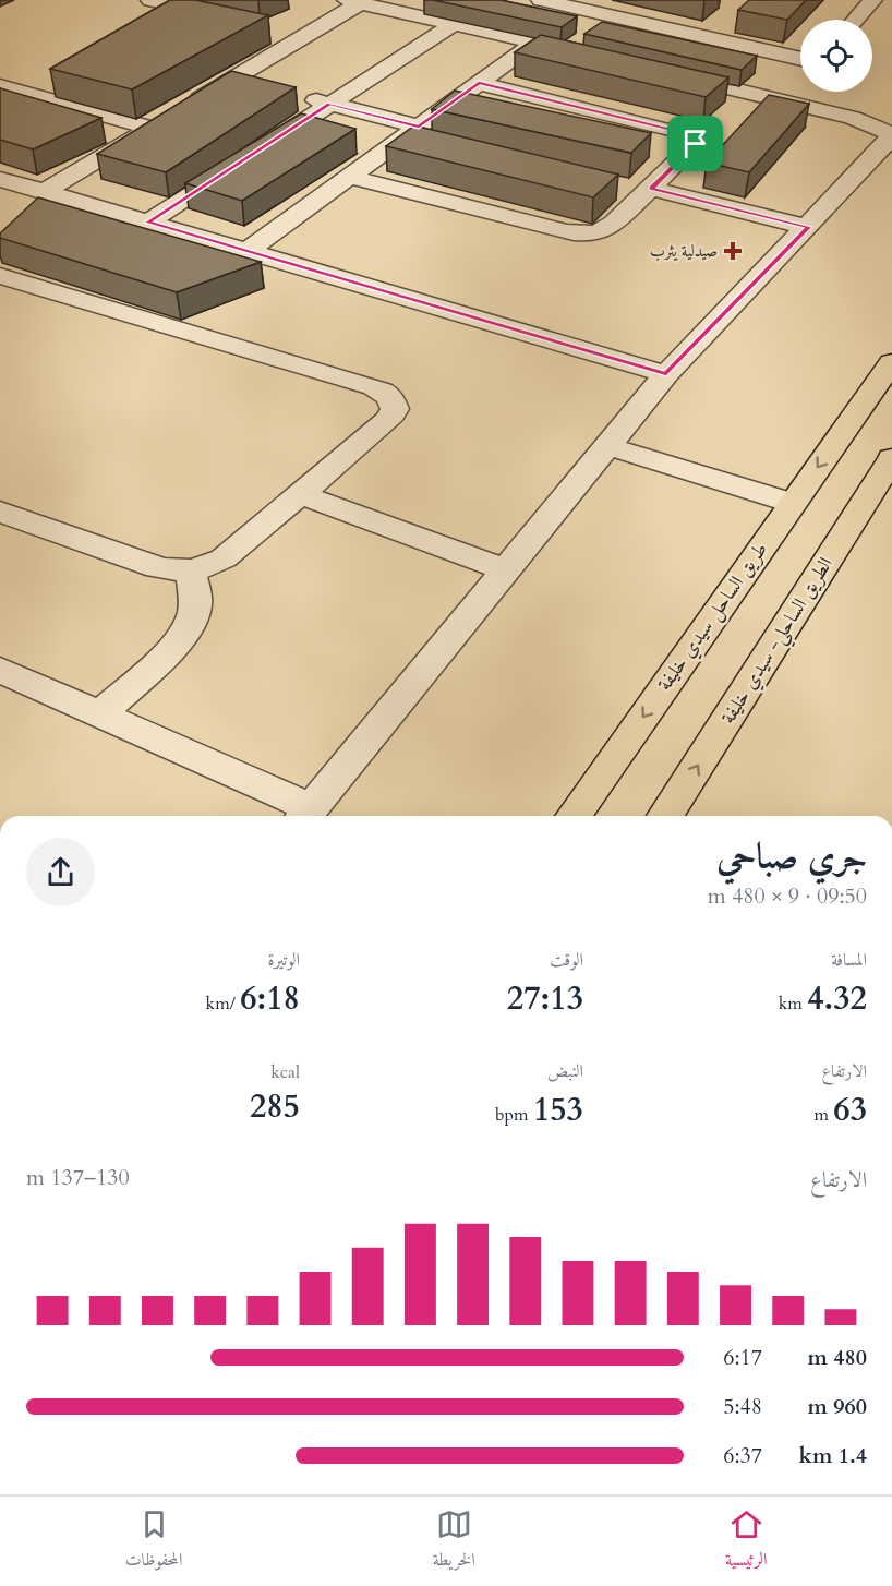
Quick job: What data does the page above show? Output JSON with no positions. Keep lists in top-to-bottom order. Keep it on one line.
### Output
{"streets":{"highway":["طريق الساحل سيدي خليفة","الطريق الساحلي- سيدي خليفة"]},"one_way":["طريق الساحل سيدي خليفة","الطريق الساحلي- سيدي خليفة"],"places":{"health":["صيدلية يثرب"]},"page":{"heading":["جري صباحي","09:50 · 9 × 480 m"],"stats":[["المسافة","4.32 km"],["الوقت","27:13"],["الوتيرة","6:18 /km"],["الارتفاع","63 m"],["النبض","153 bpm"],["kcal","285"]],"chart":["الارتفاع","130–137 m"],"list":[{"name":"480 m","note":"6:17"},{"name":"960 m","note":"5:48"},{"name":"1.4 km","note":"6:37"}],"tabs":["الرئيسية","الخريطة","المحفوظات"]}}
